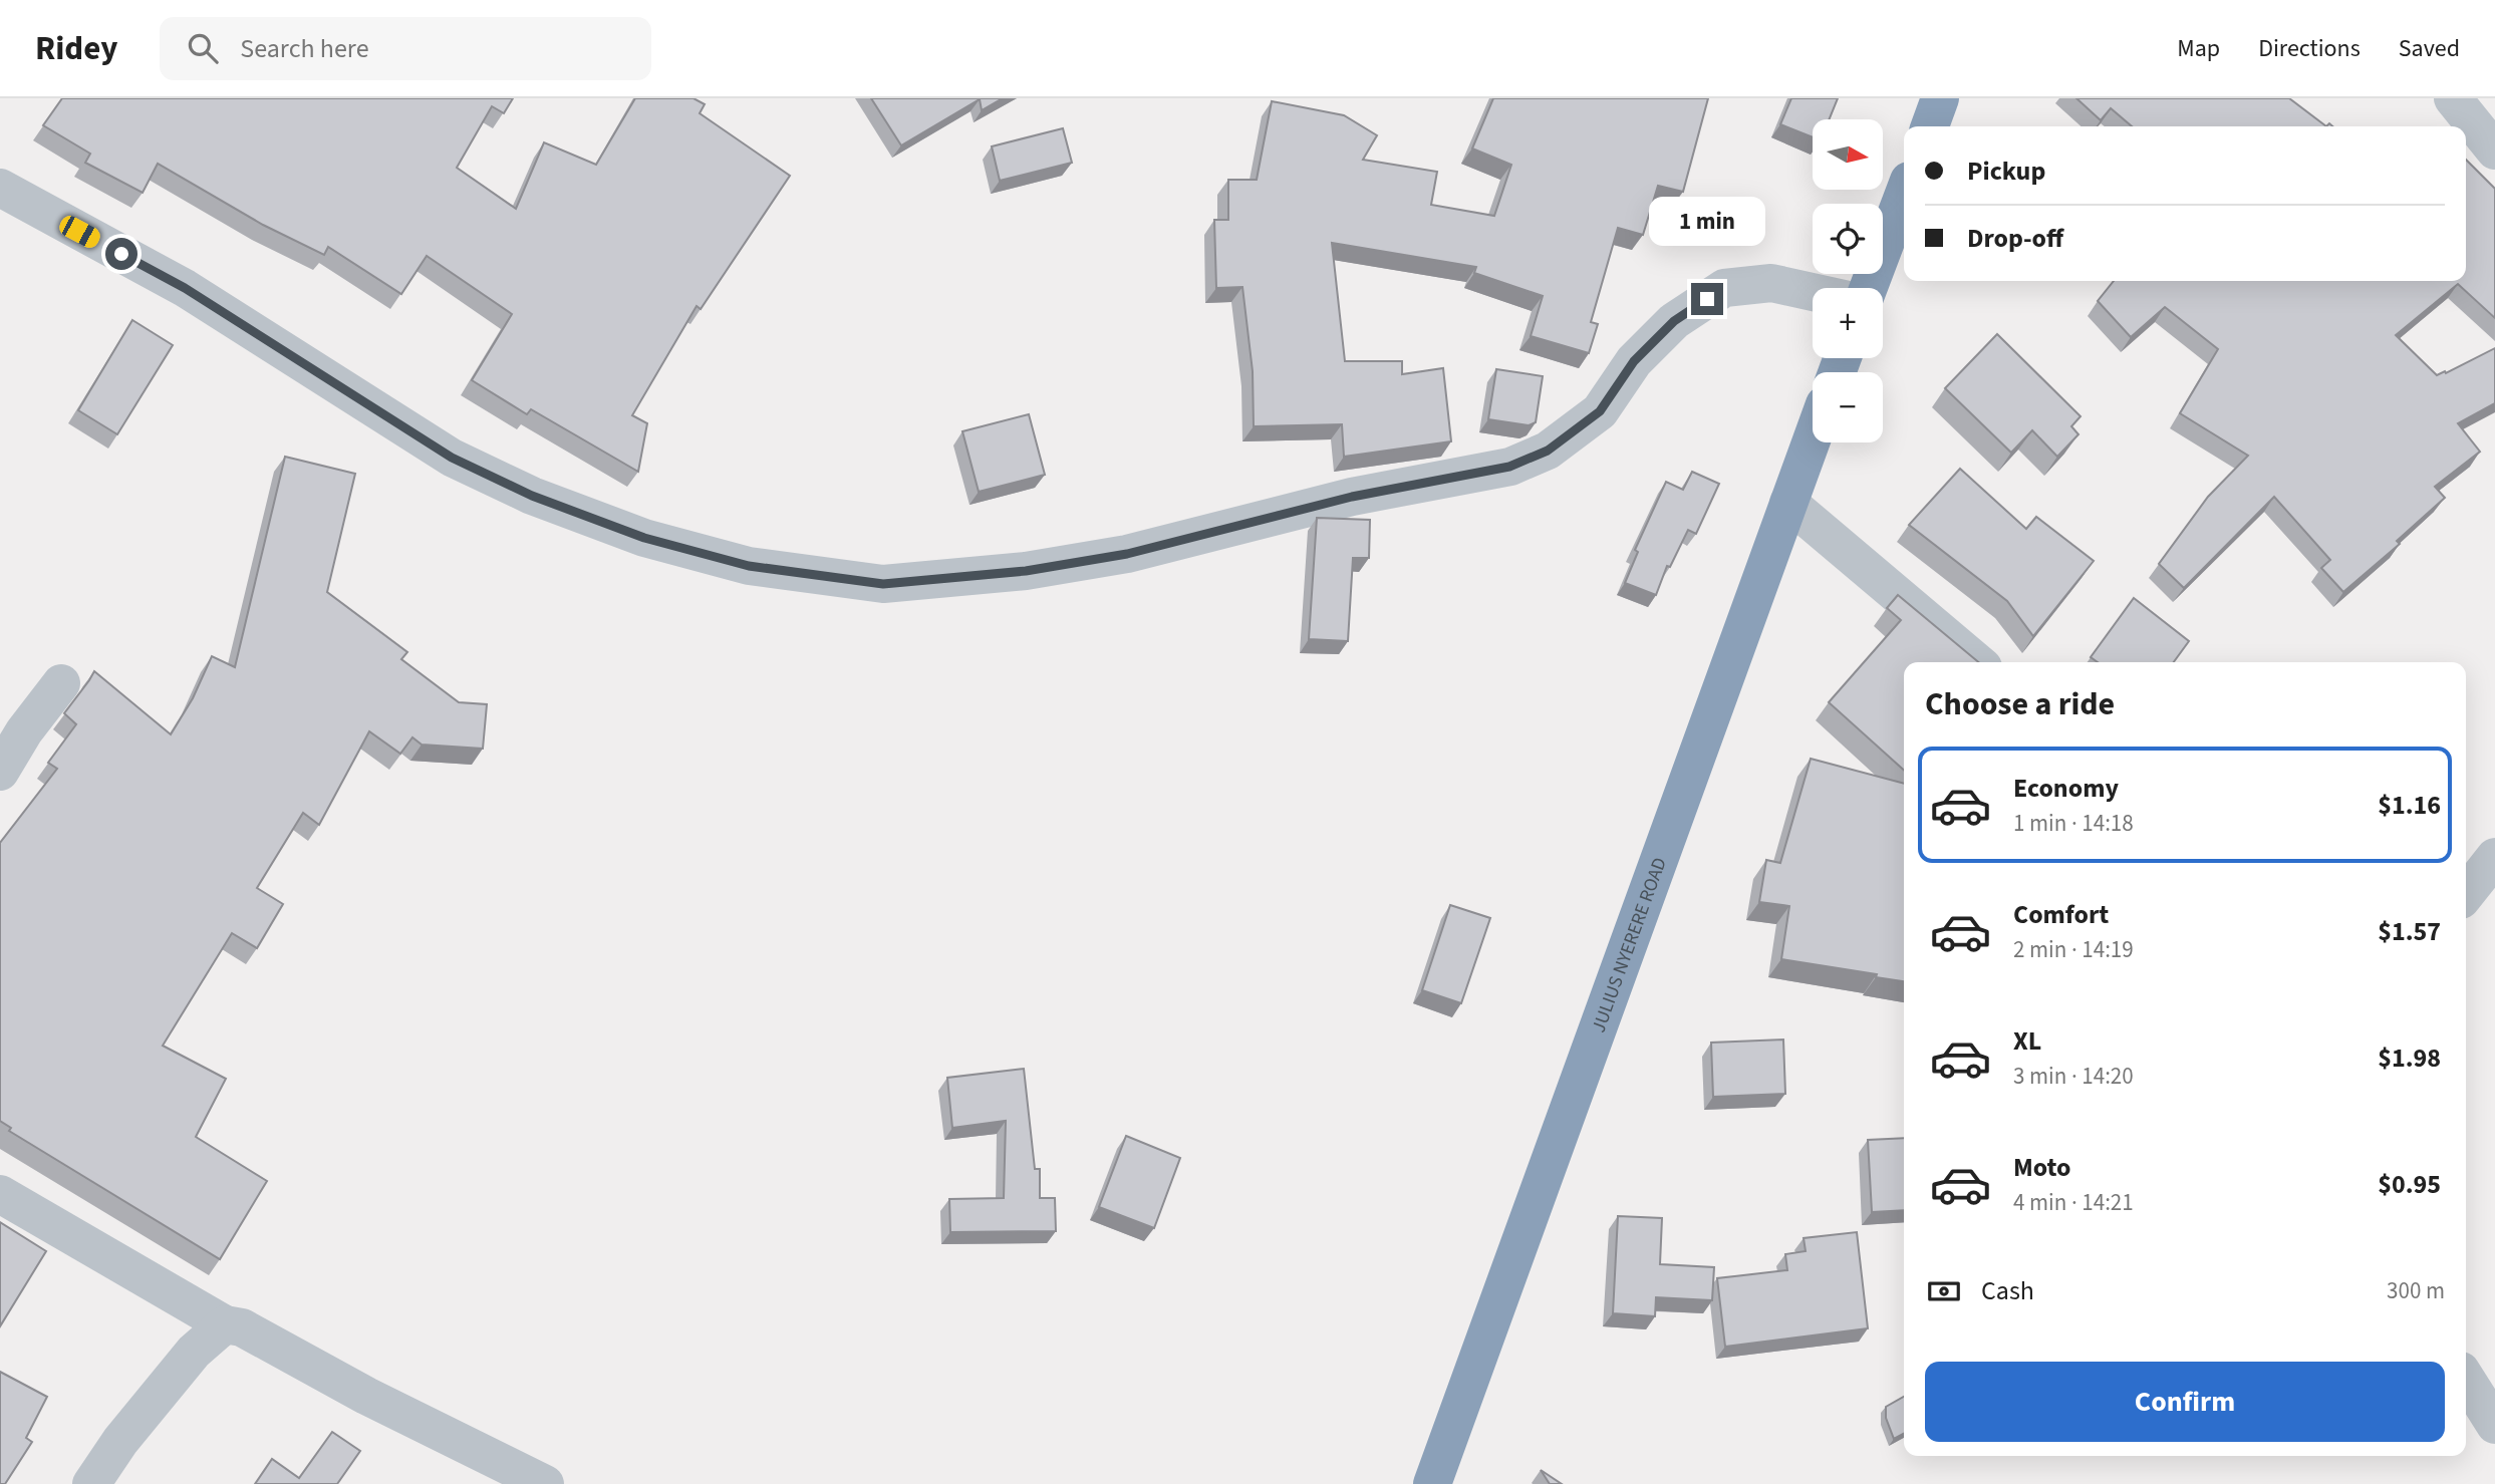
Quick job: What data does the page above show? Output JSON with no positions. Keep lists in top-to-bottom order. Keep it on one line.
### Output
{"streets":{"highway":["JULIUS NYERERE ROAD"]},"north":"right","page":{"header":"Ridey","search":"Search here","nav":["Map","Directions","Saved"],"map_buttons":["+","−"],"banner":["Pickup","Drop-off"],"bubble":"1 min","heading":"Choose a ride","list":[{"name":"Economy","note":"1 min · 14:18","value":"$1.16"},{"name":"Comfort","note":"2 min · 14:19","value":"$1.57"},{"name":"XL","note":"3 min · 14:20","value":"$1.98"},{"name":"Moto","note":"4 min · 14:21","value":"$0.95"}],"pay":["Cash","300 m"],"buttons":"Confirm"}}
